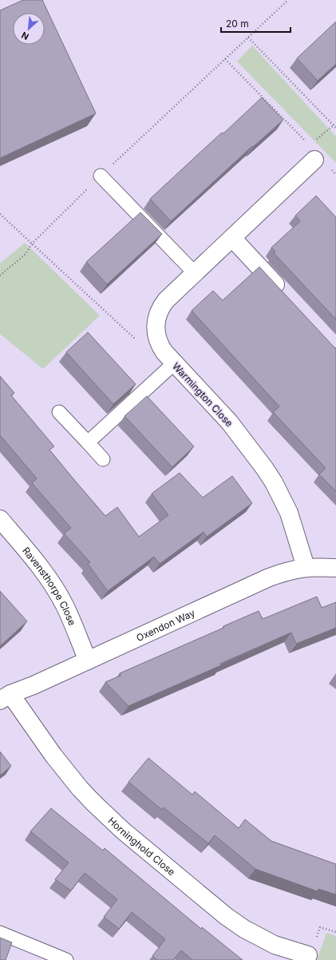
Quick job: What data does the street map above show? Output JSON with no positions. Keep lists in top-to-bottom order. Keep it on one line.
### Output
{"streets":{"street":["Warmington Close","Ravensthorpe Close","Oxendon Way","Horninghold Close"]},"crossings":[["Warmington Close","Oxendon Way"],["Ravensthorpe Close","Oxendon Way"],["Oxendon Way","Horninghold Close"]],"scale_bar":"20 m","north":"bottom left"}
